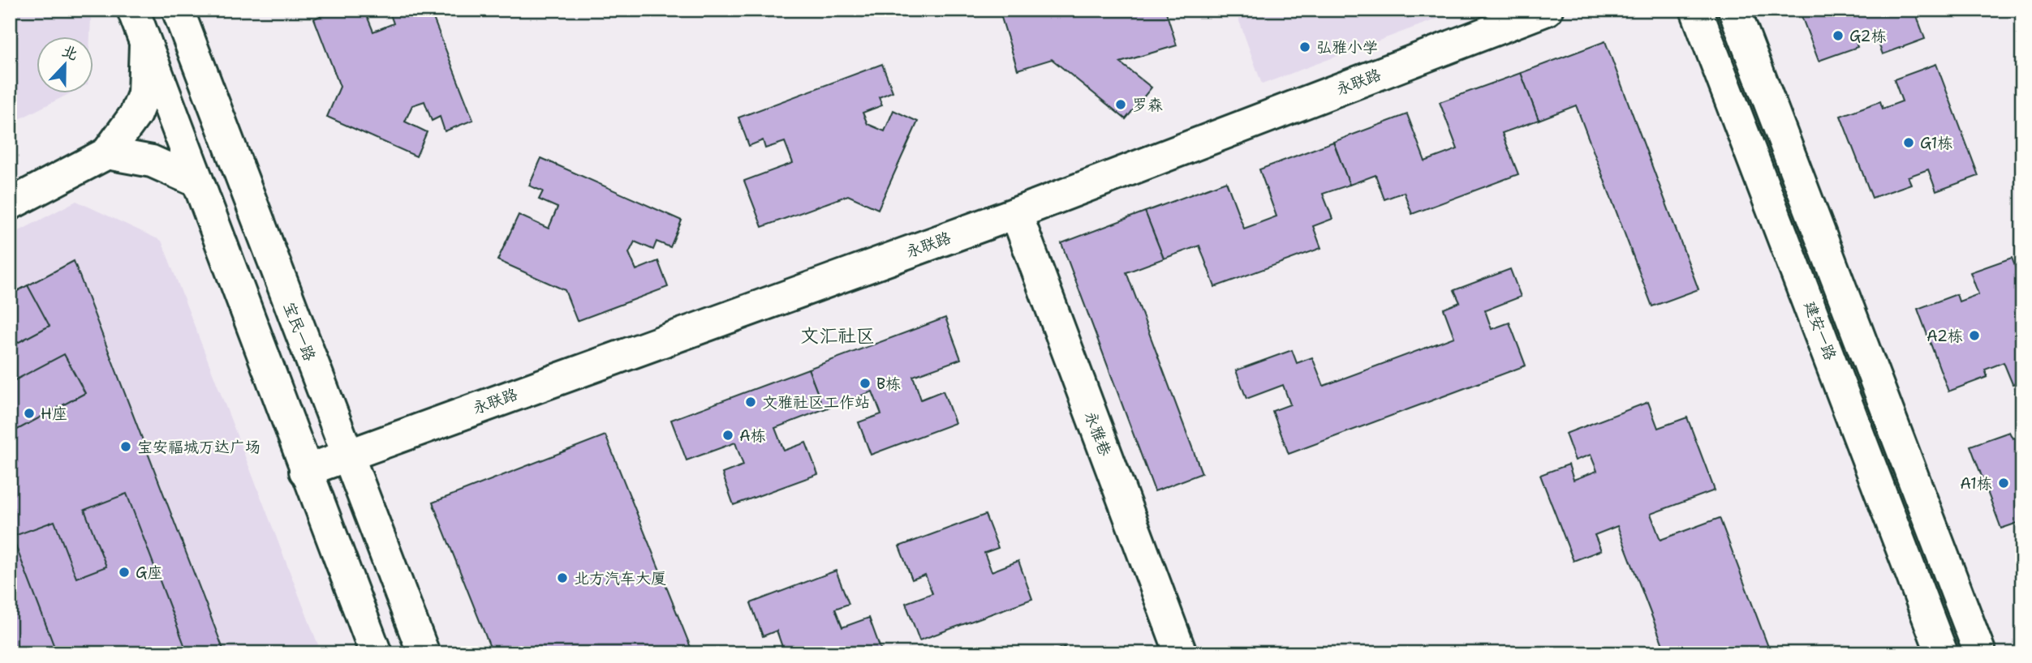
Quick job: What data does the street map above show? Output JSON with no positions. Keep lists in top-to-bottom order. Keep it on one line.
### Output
{"streets":{"main road":["永联路","建安一路","宝民一路","永雅巷"]},"crossings":[["永联路","宝民一路"],["永联路","永雅巷"]],"districts":["文汇社区"],"places":["G2栋","弘雅小学","罗森","G1栋","A2栋","B栋","文雅社区工作站","H座","A栋","宝安福城万达广场","A1栋","G座","北方汽车大厦"],"north":"top"}
